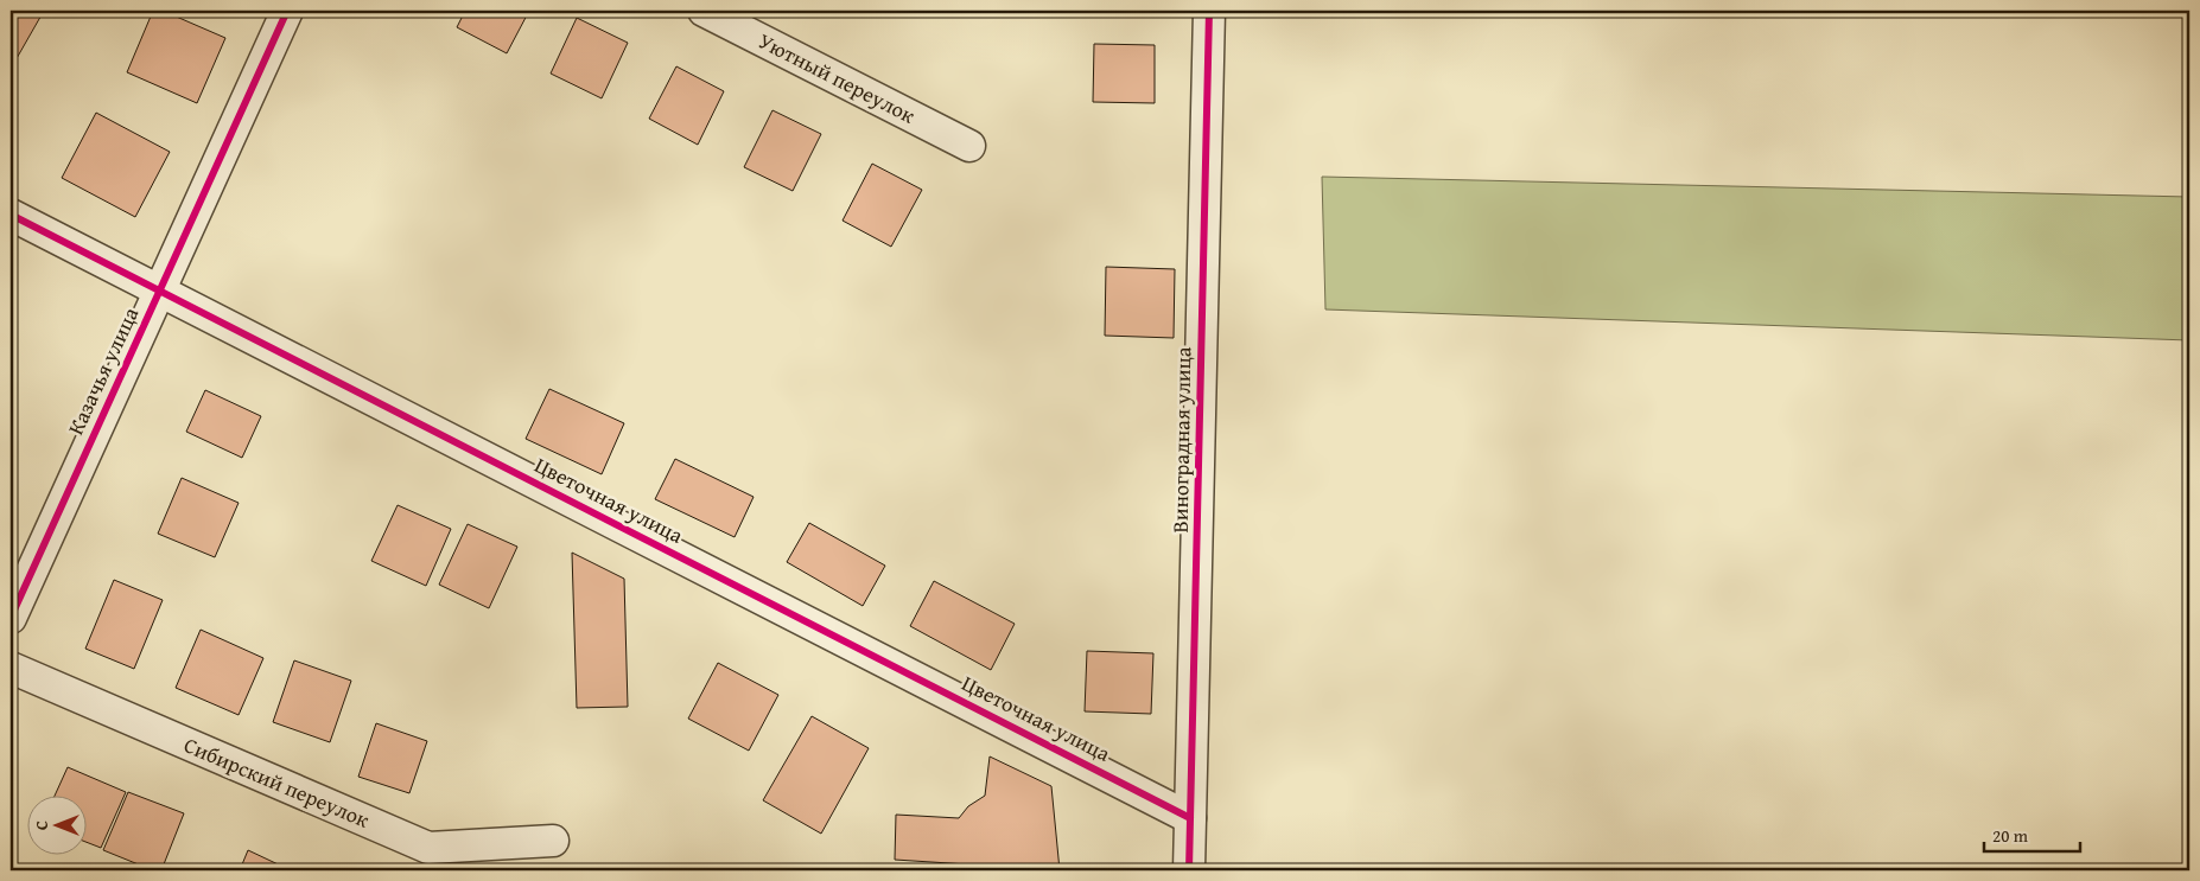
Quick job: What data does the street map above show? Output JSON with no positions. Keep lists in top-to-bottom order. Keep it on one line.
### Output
{"streets":{"street":["Уютный переулок","Казачья улица","Виноградная улица","Цветочная улица","Сибирский переулок"]},"crossings":[["Казачья улица","Цветочная улица"],["Виноградная улица","Цветочная улица"]],"scale_bar":"20 m","north":"left"}
